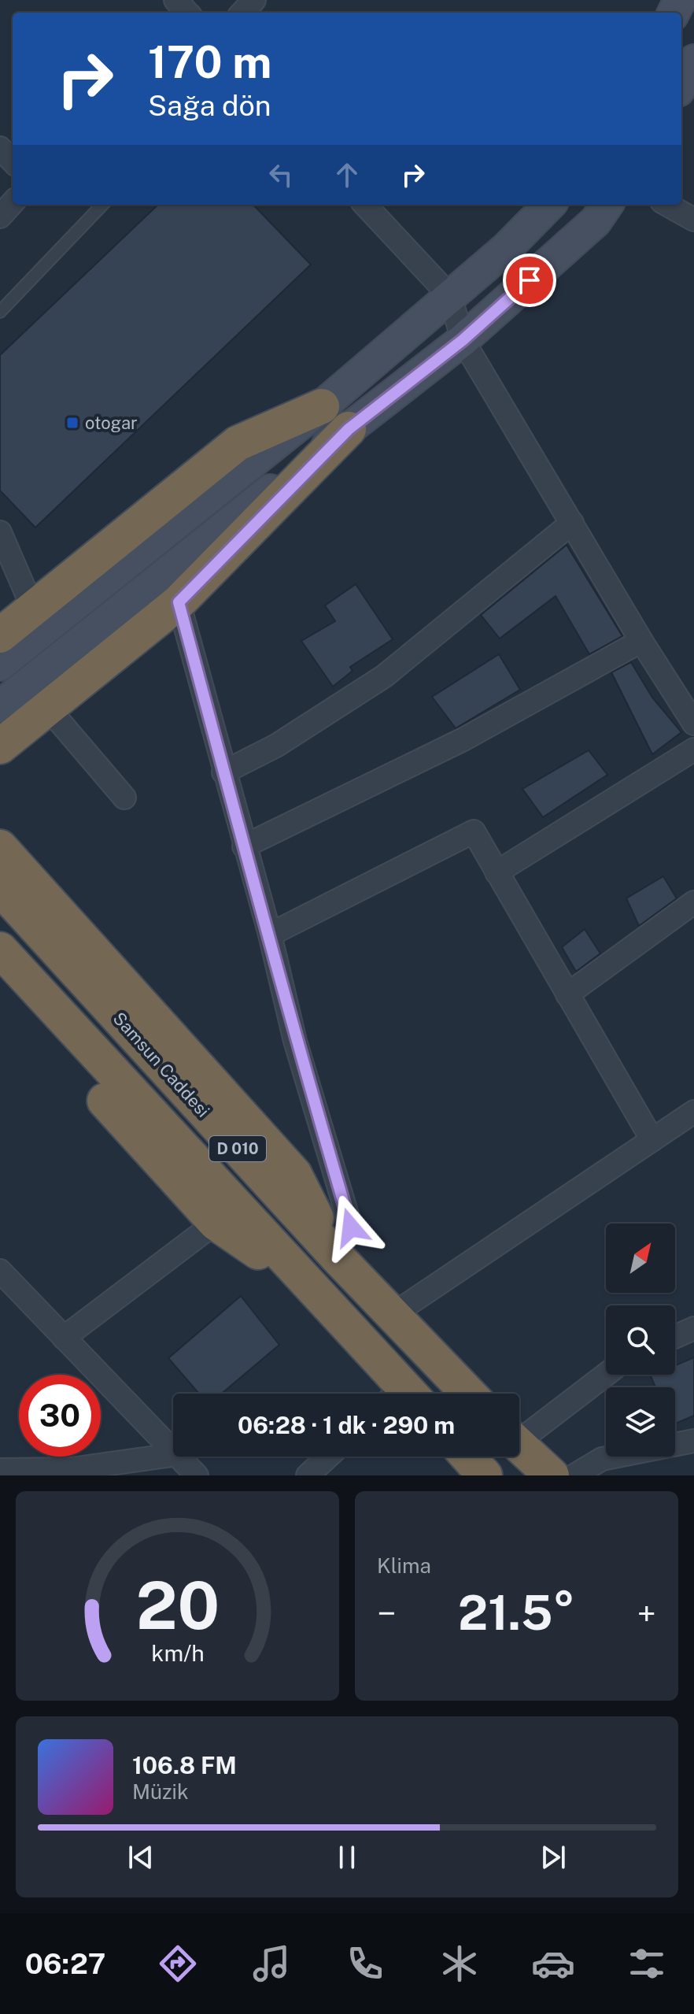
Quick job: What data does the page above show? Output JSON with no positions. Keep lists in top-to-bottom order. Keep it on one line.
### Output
{"streets":{"highway":["Samsun Caddesi","D 010"]},"places":{"transit":["otogar"]},"north":"top right","page":{"turn":["170 m","Sağa dön"],"limit":"30","trip":"06:28 · 1 dk · 290 m","tile":"Klima","heat":["−","21.5°","+"],"song":["106.8 FM","Müzik"],"tabs":"06:27","gauge":["20","km/h"]}}
